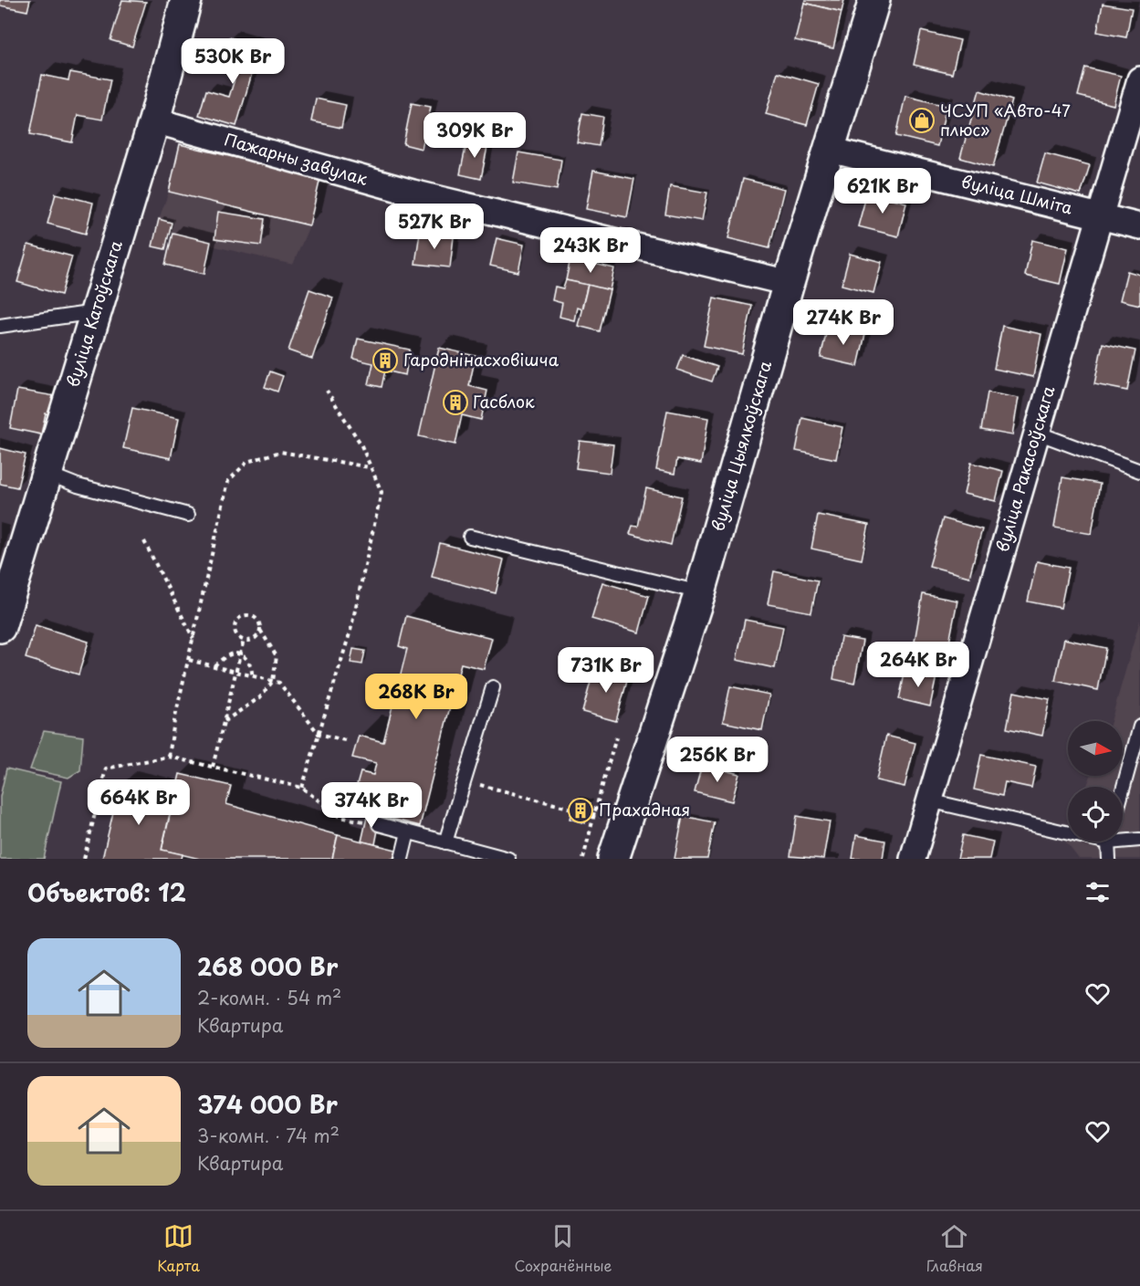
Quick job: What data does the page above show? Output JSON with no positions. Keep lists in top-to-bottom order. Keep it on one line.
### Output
{"streets":{"street":["Пажарны завулак","вуліца Шміта","вуліца Катоўскага","вуліца Цыялкоўскага","вуліца Ракасоўскага"]},"crossings":[["Пажарны завулак","вуліца Катоўскага"],["Пажарны завулак","вуліца Цыялкоўскага"],["вуліца Шміта","вуліца Цыялкоўскага"],["вуліца Шміта","вуліца Ракасоўскага"]],"places":{"shop":["ЧСУП «Авто-47 плюс»"],"building":["Гароднінасховішча","Гасблок","Прахадная"]},"north":"right","page":{"price":["530K Br","309K Br","621K Br","527K Br","243K Br","274K Br","264K Br","731K Br","268K Br","256K Br","664K Br","374K Br"],"heading":"Объектов: 12","list":[{"name":"268 000 Br","note":"2-комн. · 54 m² · Квартира"},{"name":"374 000 Br","note":"3-комн. · 74 m² · Квартира"}],"tabs":["Карта","Сохранённые","Главная"]}}
